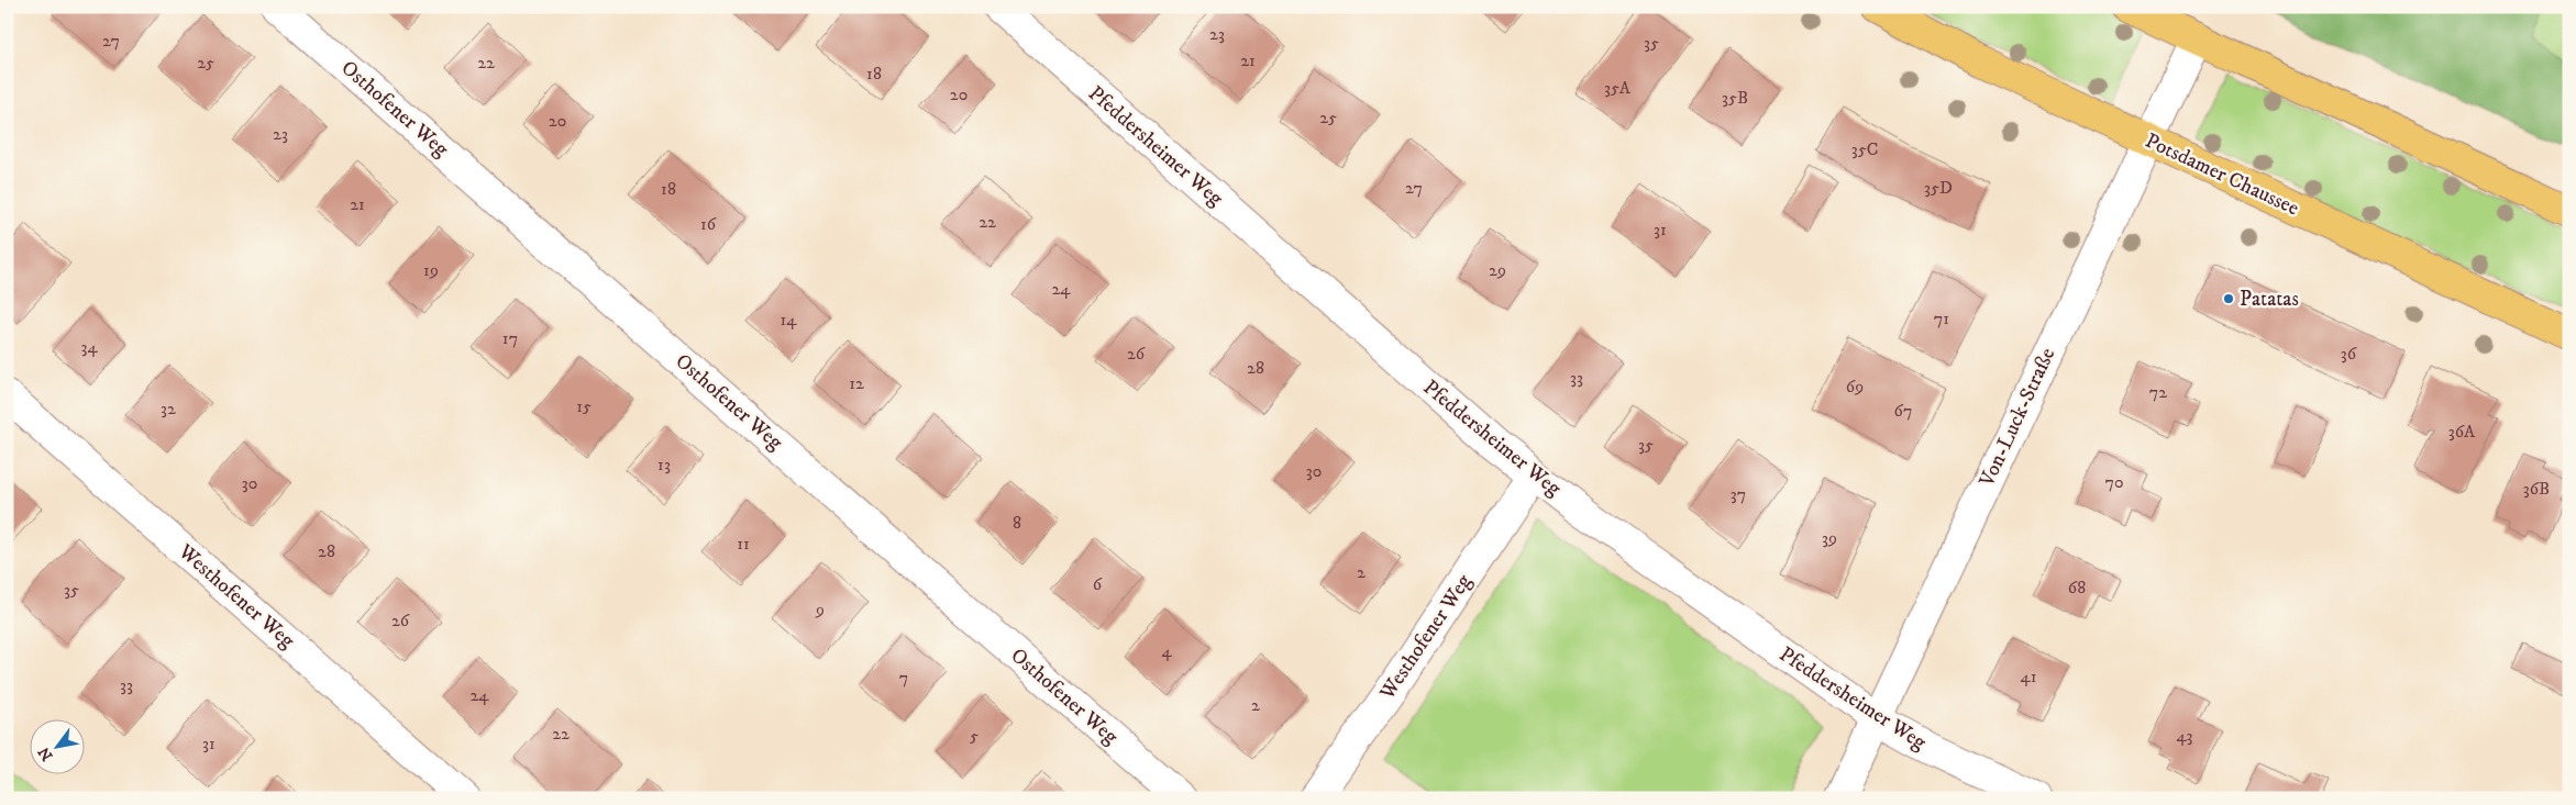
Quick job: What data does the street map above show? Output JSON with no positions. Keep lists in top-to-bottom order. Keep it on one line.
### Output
{"streets":{"main road":["Potsdamer Chaussee"],"street":["Osthofener Weg","Pfeddersheimer Weg","Von-Luck-Straße","Westhofener Weg"]},"crossings":[["Pfeddersheimer Weg","Von-Luck-Straße"],["Pfeddersheimer Weg","Westhofener Weg"],["Potsdamer Chaussee","Von-Luck-Straße"]],"places":["Patatas"],"house_numbers":["23","27","35","21","25","22","18","35A","20","35B","25","20","23","35C","27","35D","18","21","22","16","31","19","29","24","71","14","17","34","26","36","28","33","12","69","72","15","32","67","36A","35","13","30","70","30","36B","37","8","39","11","28","2","6","68","35","9","26","4","41","7","33","24","2","22","5","43","31"],"north":"bottom left"}
